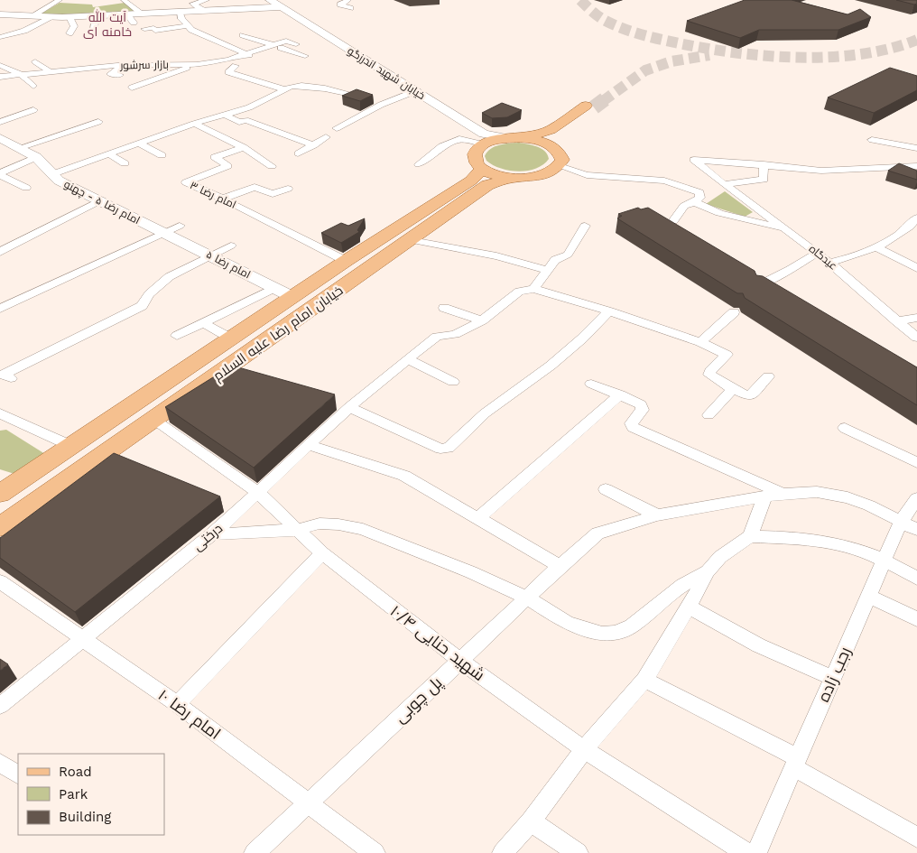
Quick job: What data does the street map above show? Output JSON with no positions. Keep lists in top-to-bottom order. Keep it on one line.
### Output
{"streets":{"main road":["خیابان امام رضا علیه السلام"],"street":["بازار سرشور","خیابان شهید اندرزگو","امام رضا ۳","امام رضا ۵ - چهنو","عیدگاه","امام رضا ۵","درختی","شهید حنایی ۱۰/۴","رجب زاده","پل چوبی","امام رضا ۱۰"]},"crossings":[["امام رضا ۳","خیابان امام رضا علیه السلام"],["امام رضا ۵ - چهنو","امام رضا ۵"],["امام رضا ۵","خیابان امام رضا علیه السلام"],["خیابان امام رضا علیه السلام","شهید حنایی ۱۰/۴"],["درختی","شهید حنایی ۱۰/۴"],["درختی","امام رضا ۱۰"],["شهید حنایی ۱۰/۴","پل چوبی"],["پل چوبی","امام رضا ۱۰"]],"districts":["آیت الله خامنه ای"],"legend":["Road","Park","Building"]}
